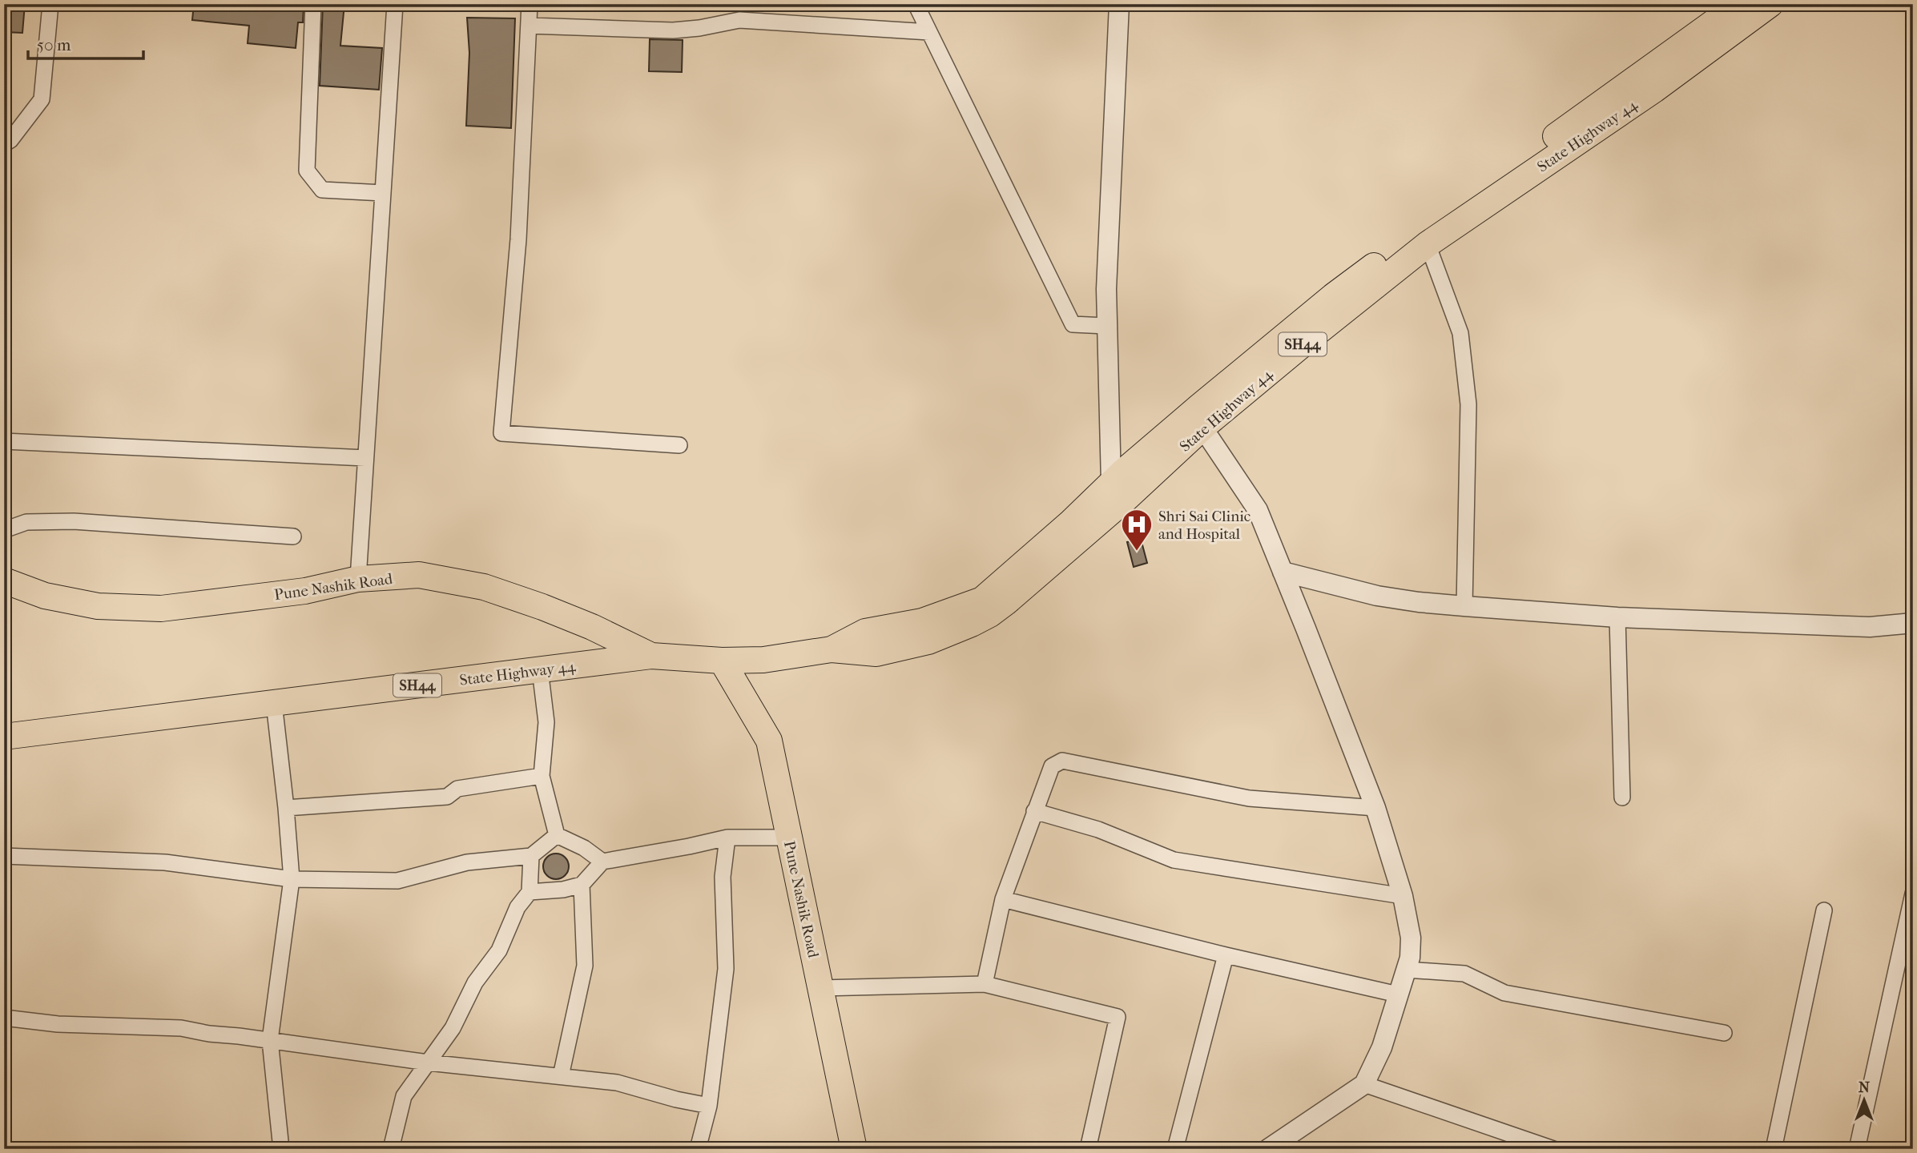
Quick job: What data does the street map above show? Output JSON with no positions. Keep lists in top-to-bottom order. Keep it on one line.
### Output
{"streets":{"main road":["State Highway 44","SH44","Pune Nashik Road"]},"crossings":[["State Highway 44","Pune Nashik Road"]],"places":{"hospital":["Shri Sai Clinic and Hospital"]},"scale_bar":"50 m","north":"top"}
